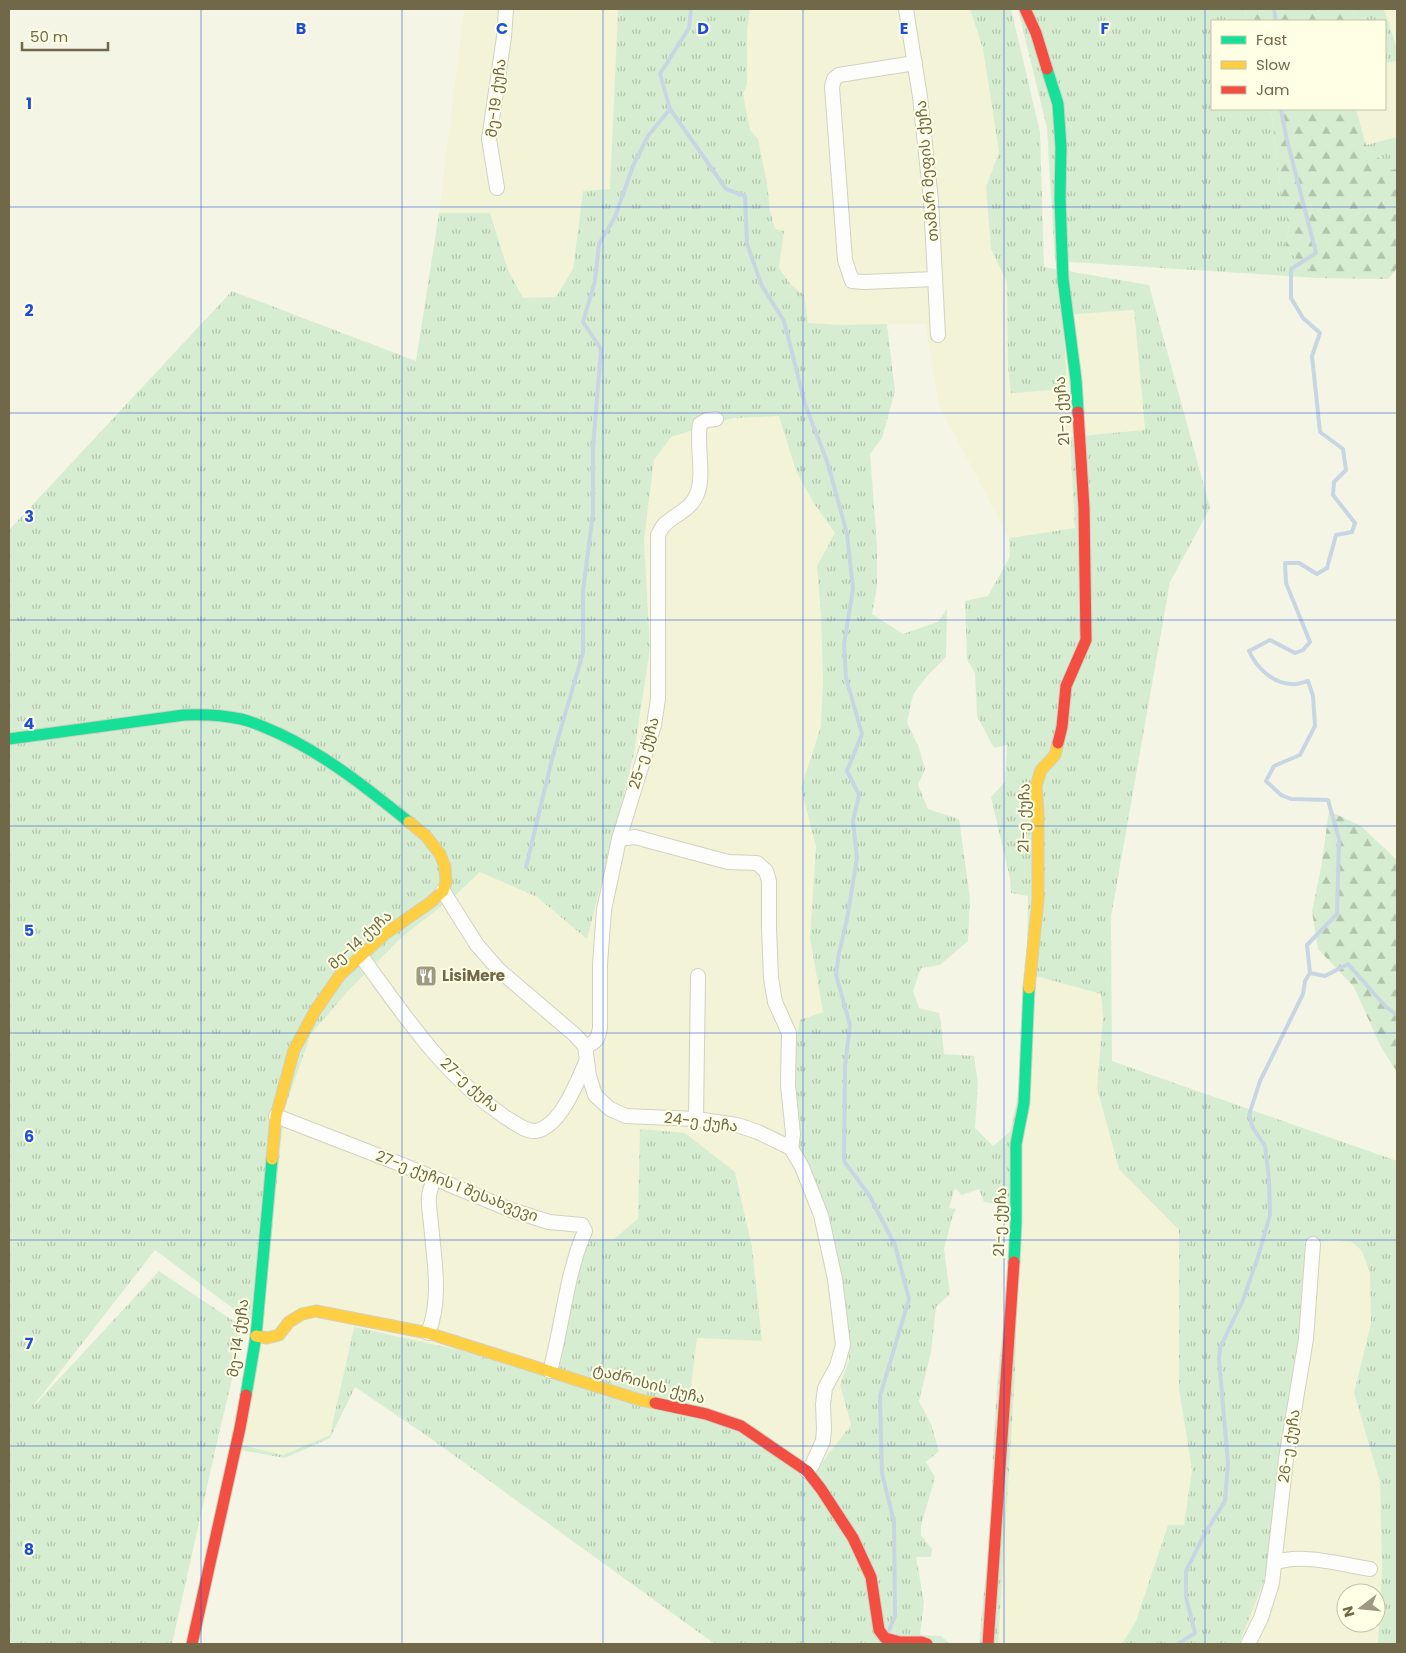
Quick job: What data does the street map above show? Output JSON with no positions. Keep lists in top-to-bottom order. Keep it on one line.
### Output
{"streets":{"street":["მე-19 ქუჩა","თამარ მეფის ქუჩა","21-ე ქუჩა","25-ე ქუჩა","მე-14 ქუჩა","27-ე ქუჩა","24-ე ქუჩა","27-ე ქუჩის I შესახვევი","ტაძრისის ქუჩა","26-ე ქუჩა"]},"crossings":[["25-ე ქუჩა","24-ე ქუჩა"],["მე-14 ქუჩა","27-ე ქუჩა"],["მე-14 ქუჩა","27-ე ქუჩის I შესახვევი"],["მე-14 ქუჩა","ტაძრისის ქუჩა"],["27-ე ქუჩა","24-ე ქუჩა"],["27-ე ქუჩის I შესახვევი","ტაძრისის ქუჩა"]],"places":{"restaurant":["LisiMere"]},"legend":["Fast","Slow","Jam"],"scale_bar":"50 m","north":"left","grid":{"columns":["B","C","D","E","F"],"rows":["1","2","3","4","5","6","7","8"]}}
